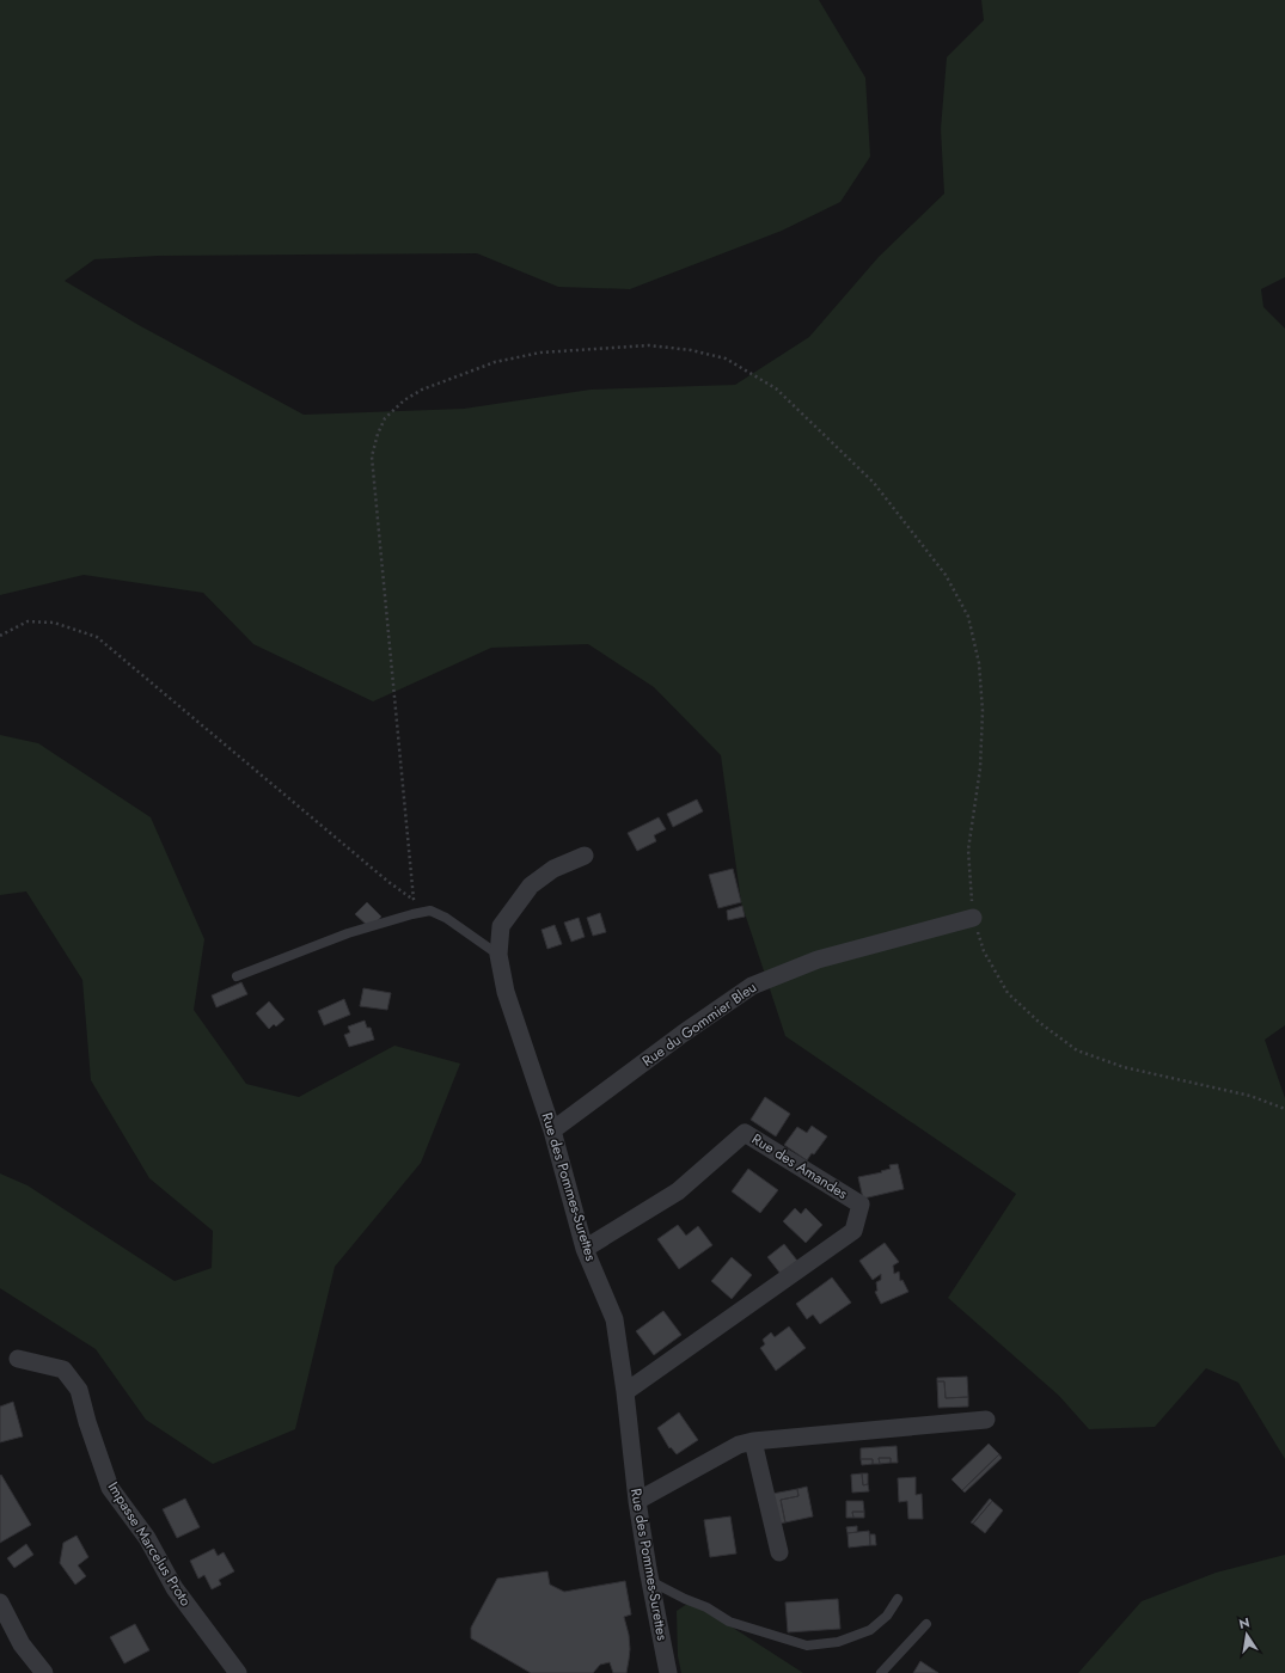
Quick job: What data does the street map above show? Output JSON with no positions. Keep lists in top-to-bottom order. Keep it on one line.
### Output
{"streets":{"street":["Rue du Gommier Bleu","Rue des Amandes","Rue des Pommes-Surettes","Impasse Marcelus Proto"]},"crossings":[["Rue du Gommier Bleu","Rue des Pommes-Surettes"],["Rue des Amandes","Rue des Pommes-Surettes"]],"north":"top"}
